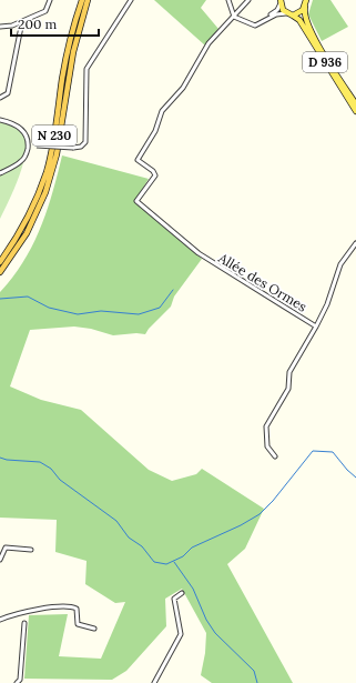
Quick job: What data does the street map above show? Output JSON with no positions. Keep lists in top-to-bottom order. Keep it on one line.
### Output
{"streets":{"highway":["N 230"],"main road":["D 936"],"street":["Allée des Ormes"]},"scale_bar":"200 m"}
